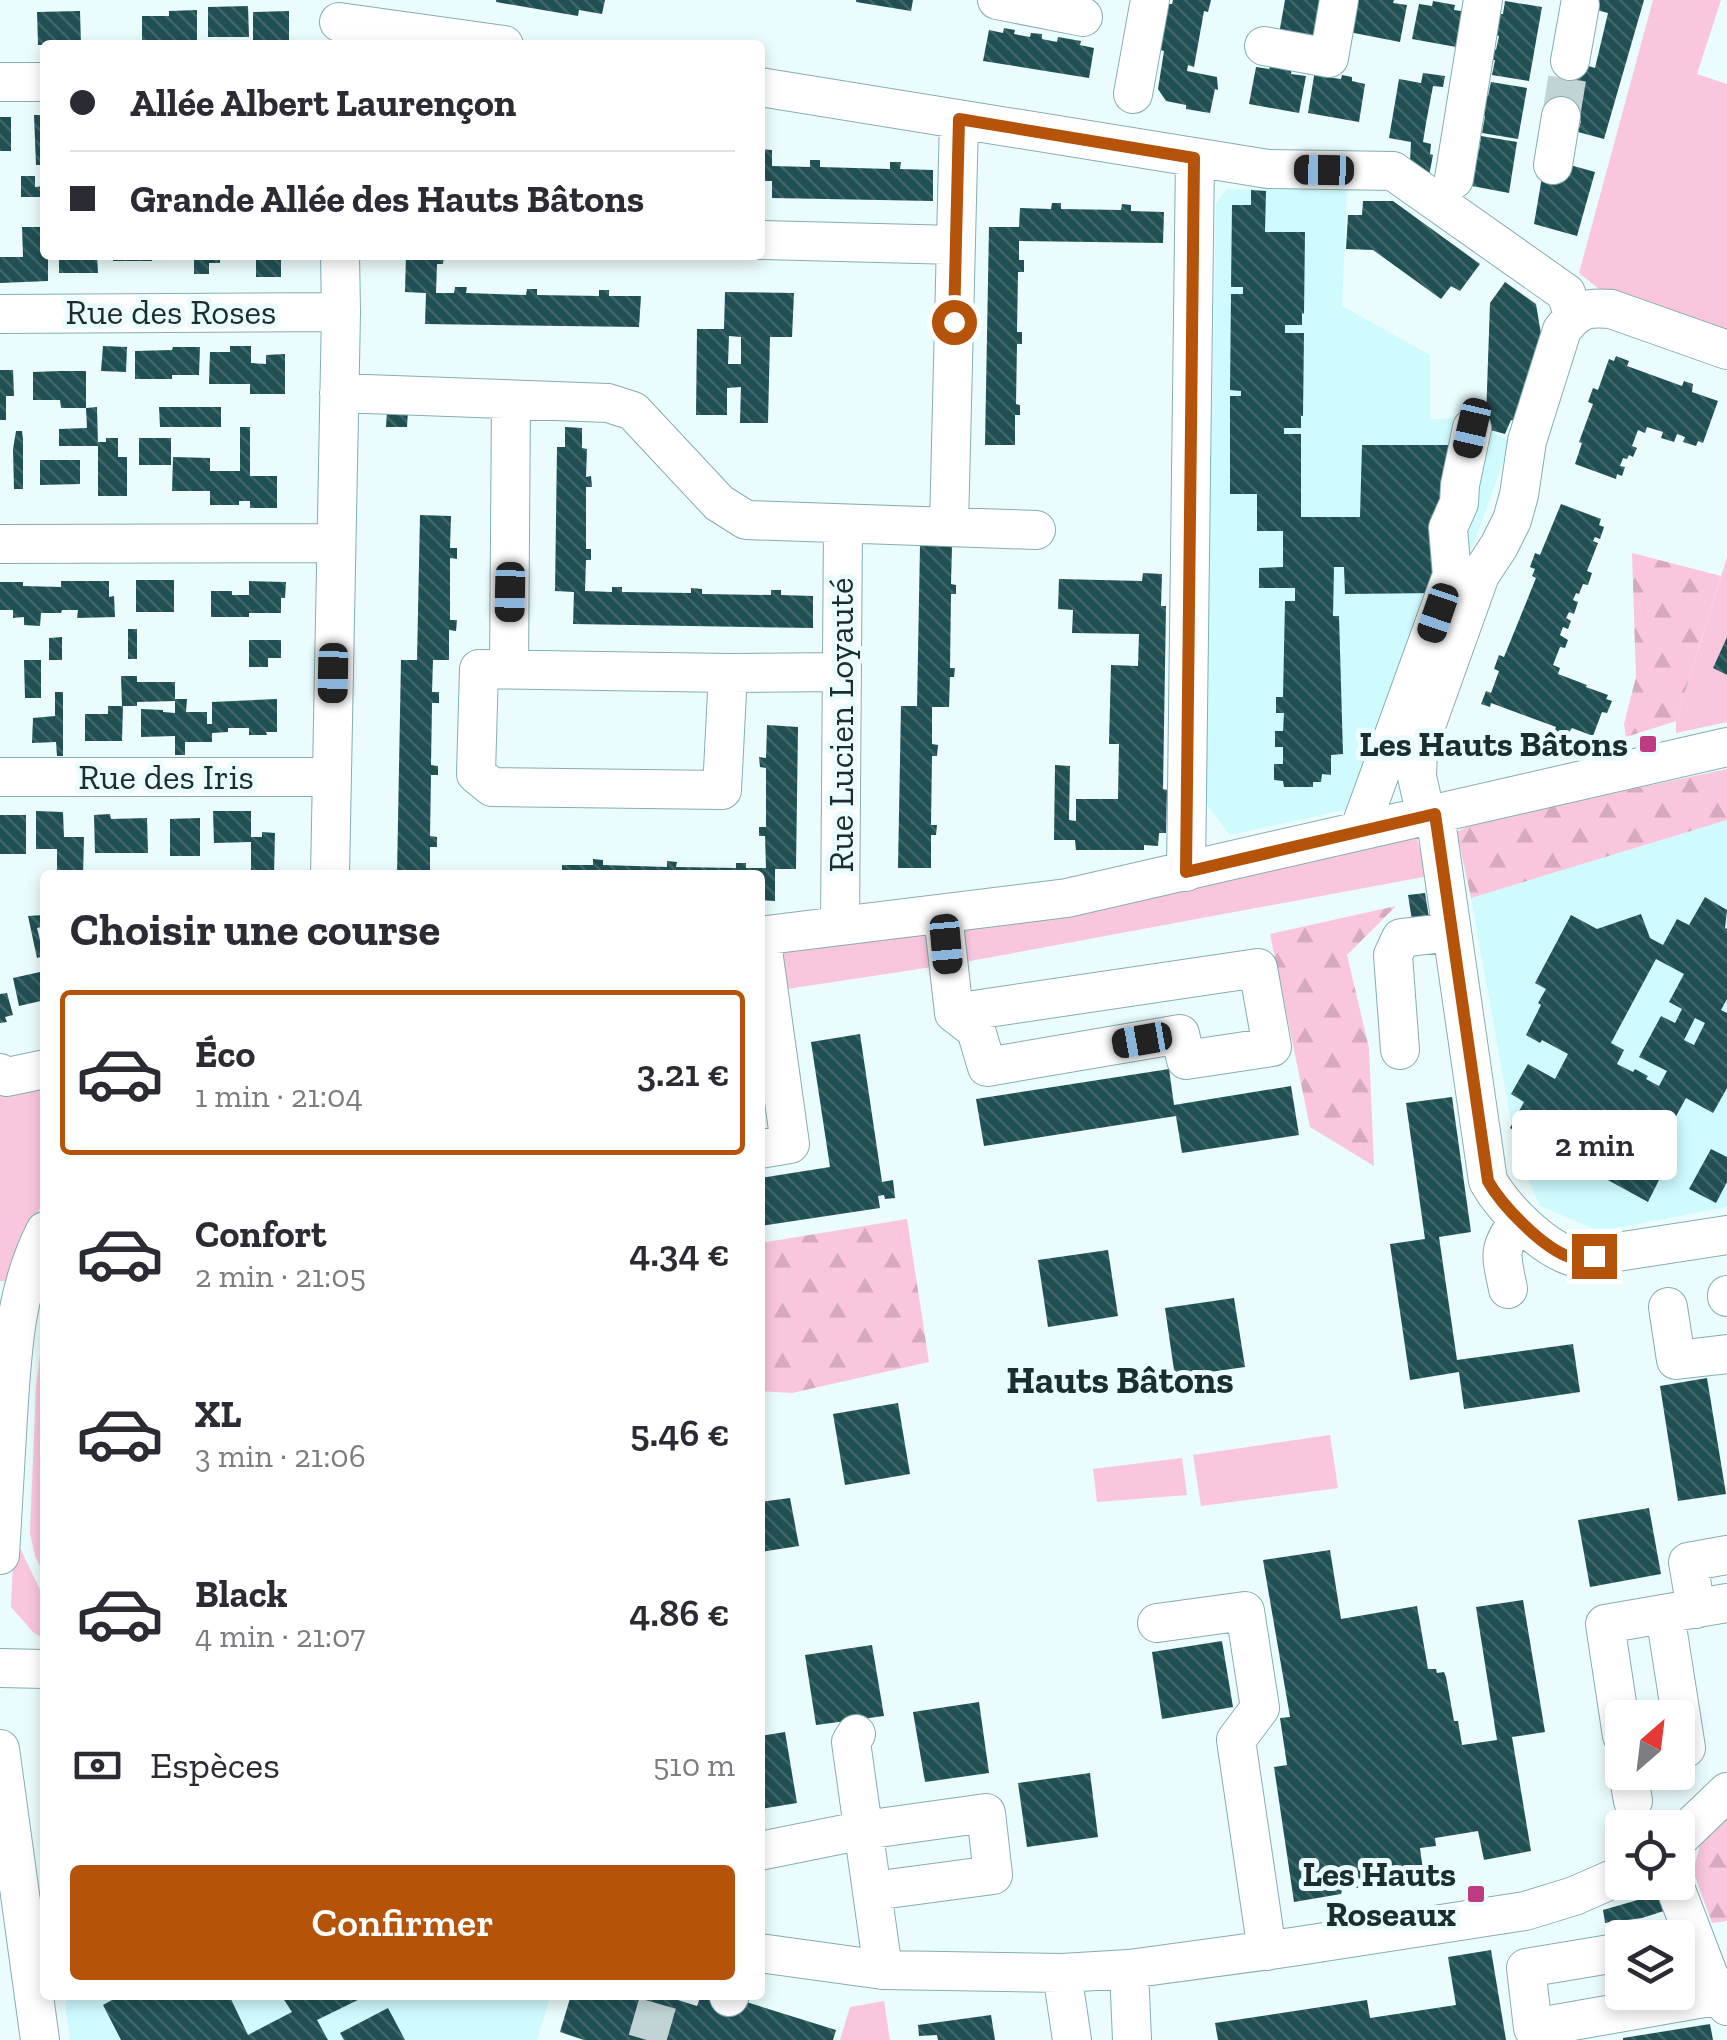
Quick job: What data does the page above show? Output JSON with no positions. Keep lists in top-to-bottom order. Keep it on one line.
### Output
{"streets":{"street":["Rue des Roses","Rue Lucien Loyauté","Rue des Iris"]},"districts":["Hauts Bâtons"],"places":{"transit":["Les Hauts Bâtons","Les Hauts Roseaux"]},"north":"top right","page":{"banner":["Allée Albert Laurençon","Grande Allée des Hauts Bâtons"],"heading":"Choisir une course","list":[{"name":"Éco","note":"1 min · 21:04","value":"3.21 €"},{"name":"Confort","note":"2 min · 21:05","value":"4.34 €"},{"name":"XL","note":"3 min · 21:06","value":"5.46 €"},{"name":"Black","note":"4 min · 21:07","value":"4.86 €"}],"bubble":"2 min","pay":["Espèces","510 m"],"buttons":"Confirmer"}}
